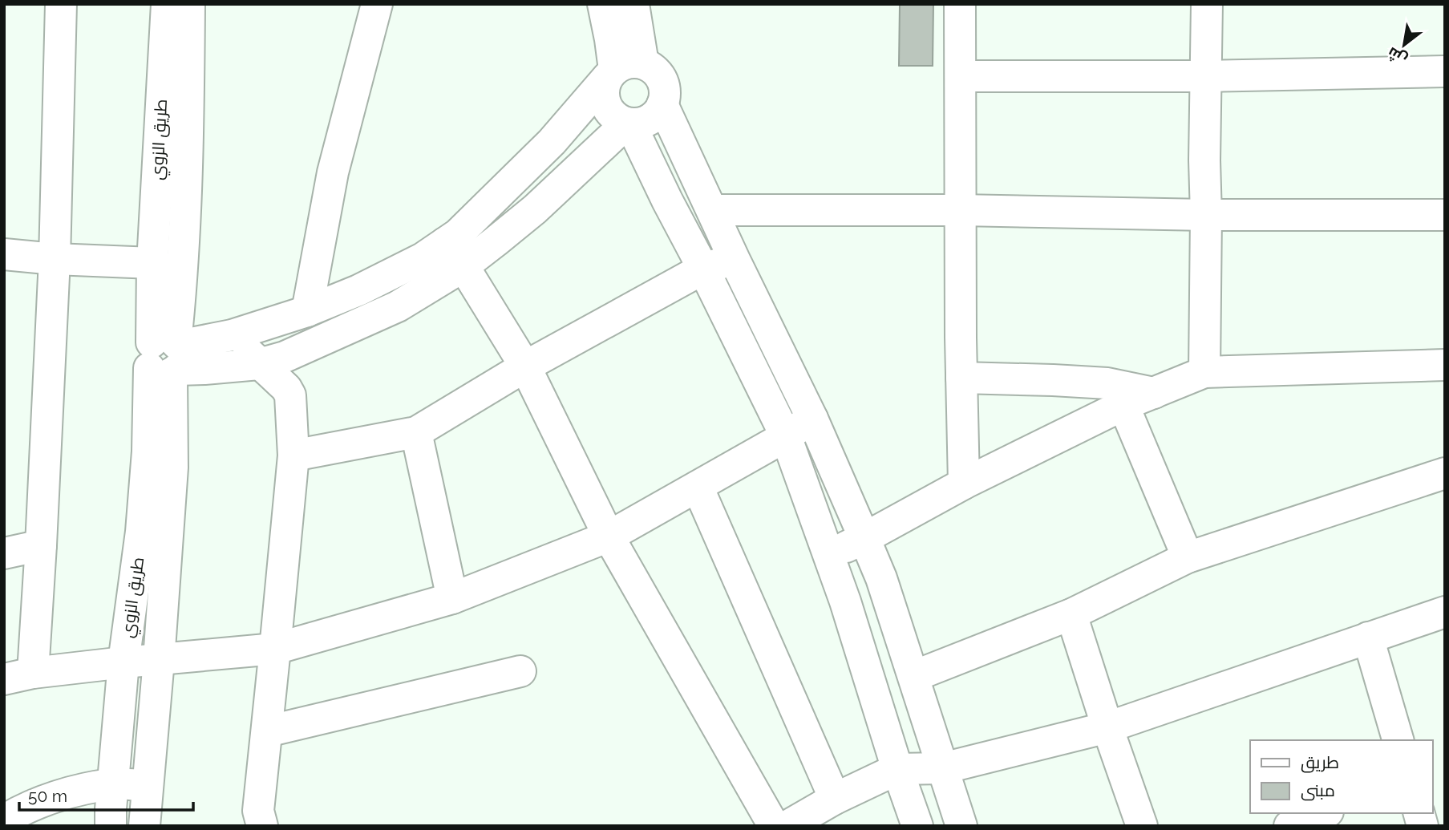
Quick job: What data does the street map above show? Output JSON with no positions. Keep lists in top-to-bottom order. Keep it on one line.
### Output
{"streets":{"street":["طريق الزوي"]},"legend":["طريق","مبنى"],"scale_bar":"50 m","north":"bottom left"}
